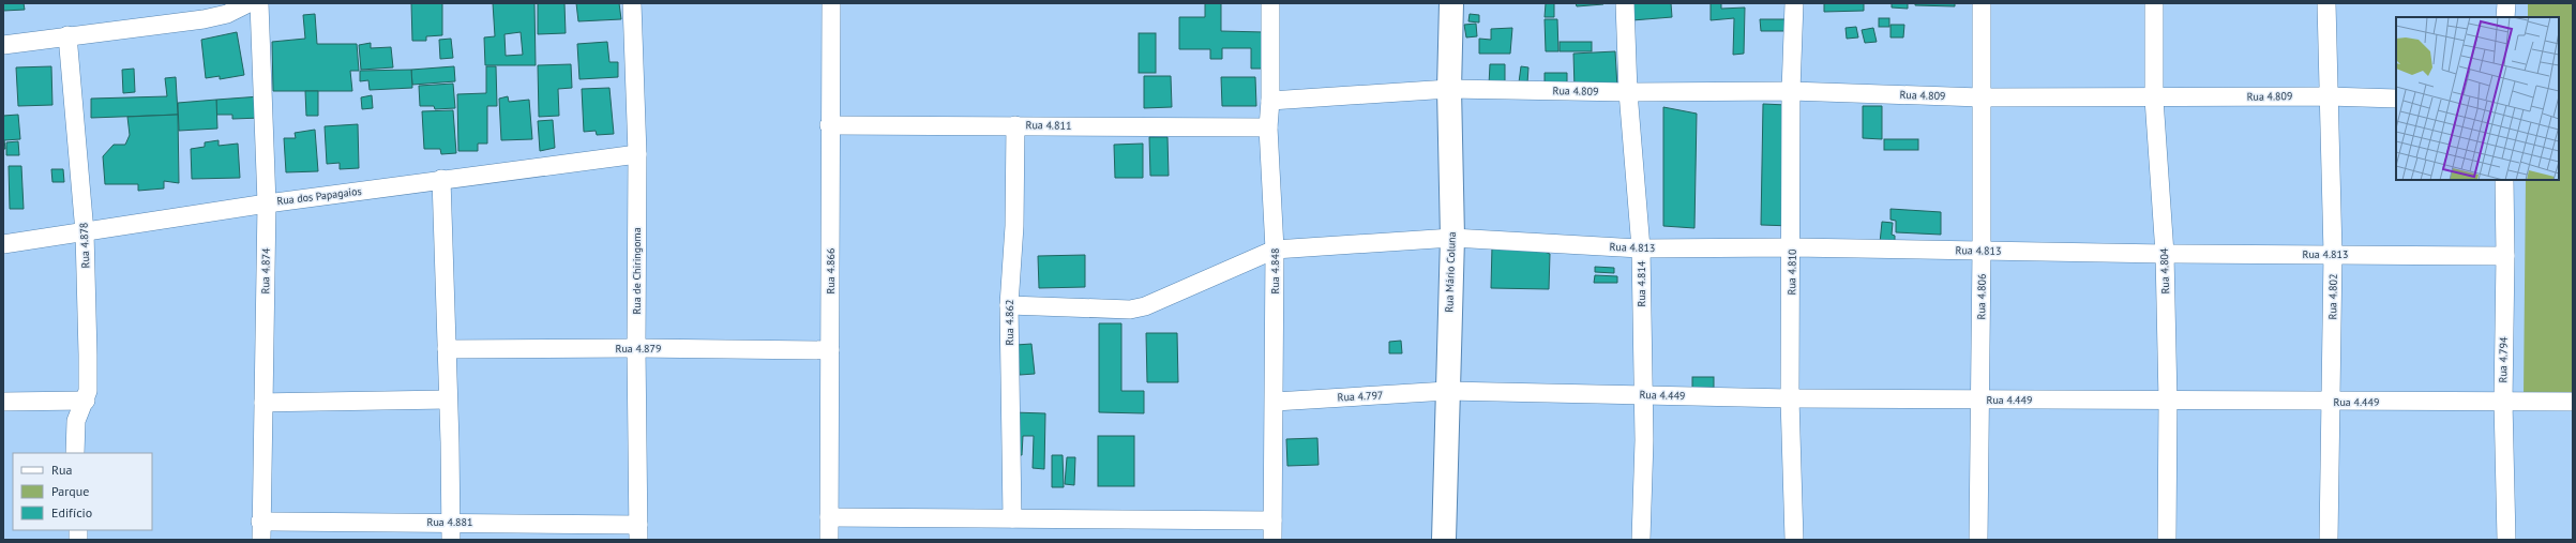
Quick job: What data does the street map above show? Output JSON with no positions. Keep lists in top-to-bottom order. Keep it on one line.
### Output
{"streets":{"main road":["Rua Mário Coluna"],"street":["Rua 4.809","Rua 4.811","Rua dos Papagaios","Rua 4.878","Rua 4.813","Rua 4.874","Rua de Chiringoma","Rua 4.866","Rua 4.848","Rua 4.804","Rua 4.810","Rua 4.814","Rua 4.806","Rua 4.802","Rua 4.862","Rua 4.879","Rua 4.794","Rua 4.449","Rua 4.797","Rua 4.881"]},"crossings":[["Rua 4.809","Rua 4.848"],["Rua 4.809","Rua 4.804"],["Rua 4.809","Rua Mário Coluna"],["Rua 4.809","Rua 4.810"],["Rua 4.809","Rua 4.814"],["Rua 4.809","Rua 4.806"],["Rua 4.809","Rua 4.802"],["Rua 4.811","Rua 4.866"],["Rua 4.811","Rua 4.848"],["Rua 4.811","Rua 4.862"],["Rua dos Papagaios","Rua 4.878"],["Rua dos Papagaios","Rua 4.874"],["Rua dos Papagaios","Rua de Chiringoma"],["Rua 4.813","Rua 4.848"],["Rua 4.813","Rua 4.804"],["Rua 4.813","Rua Mário Coluna"],["Rua 4.813","Rua 4.810"],["Rua 4.813","Rua 4.814"],["Rua 4.813","Rua 4.806"],["Rua 4.813","Rua 4.802"],["Rua 4.813","Rua 4.862"],["Rua 4.813","Rua 4.794"],["Rua 4.874","Rua 4.881"],["Rua de Chiringoma","Rua 4.879"],["Rua de Chiringoma","Rua 4.881"],["Rua 4.866","Rua 4.879"],["Rua 4.848","Rua 4.797"],["Rua 4.804","Rua 4.449"],["Rua Mário Coluna","Rua 4.449"],["Rua Mário Coluna","Rua 4.797"],["Rua 4.810","Rua 4.449"],["Rua 4.814","Rua 4.449"],["Rua 4.806","Rua 4.449"],["Rua 4.802","Rua 4.449"],["Rua 4.794","Rua 4.449"],["Rua 4.449","Rua 4.797"]],"legend":["Rua","Parque","Edifício"]}
